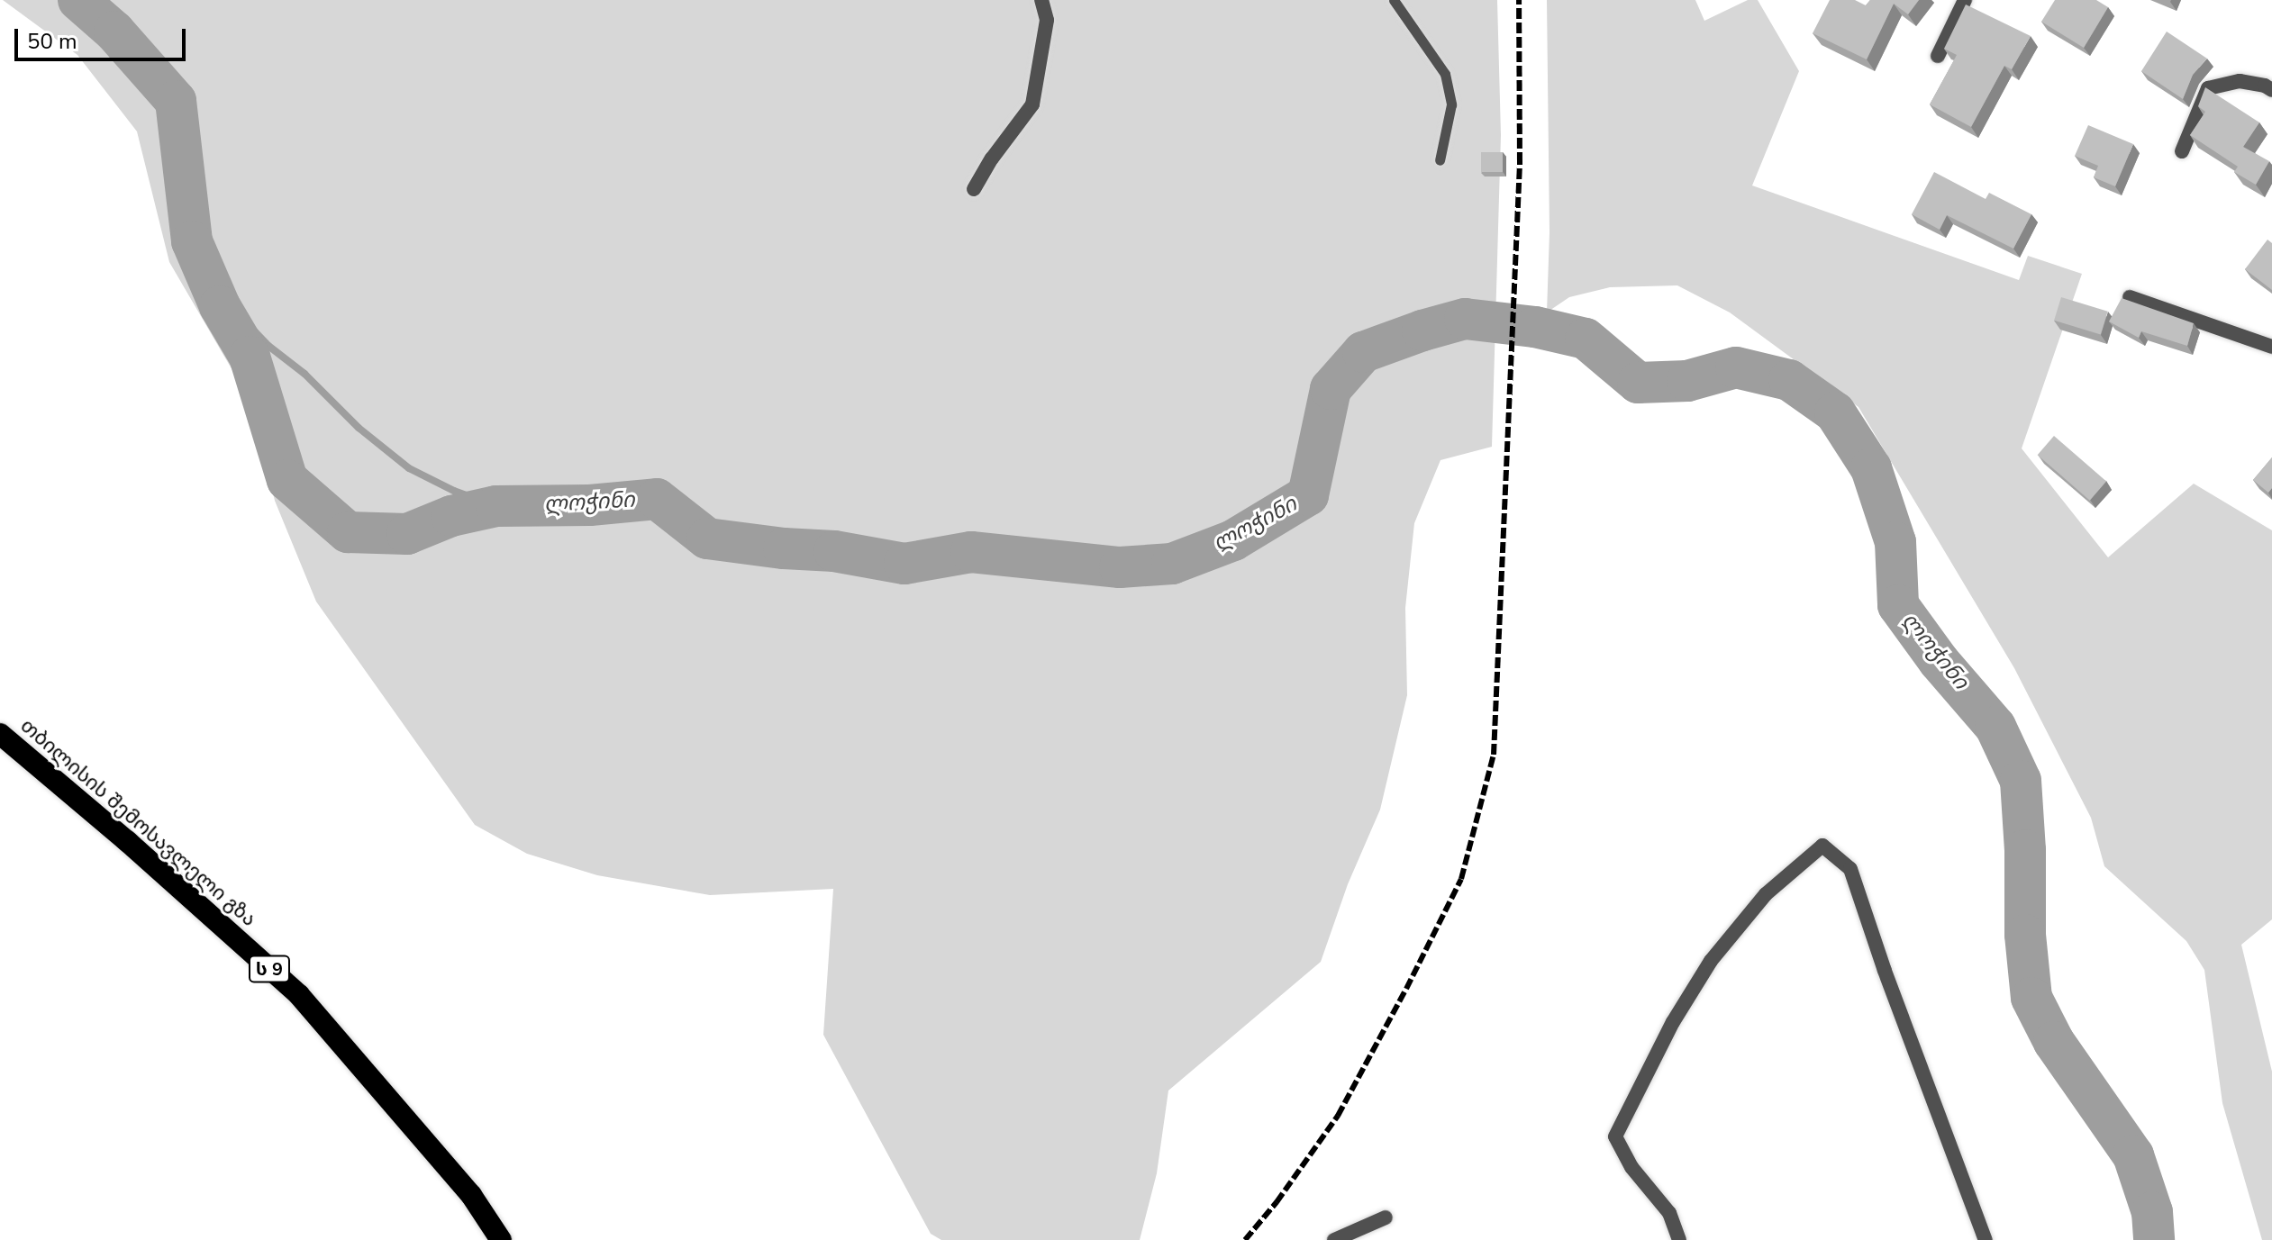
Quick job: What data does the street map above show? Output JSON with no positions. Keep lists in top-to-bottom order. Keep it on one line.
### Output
{"streets":{"highway":["თბილისის შემოსავლელი გზა","ს 9"]},"water":["ლოჭინი"],"scale_bar":"50 m"}
